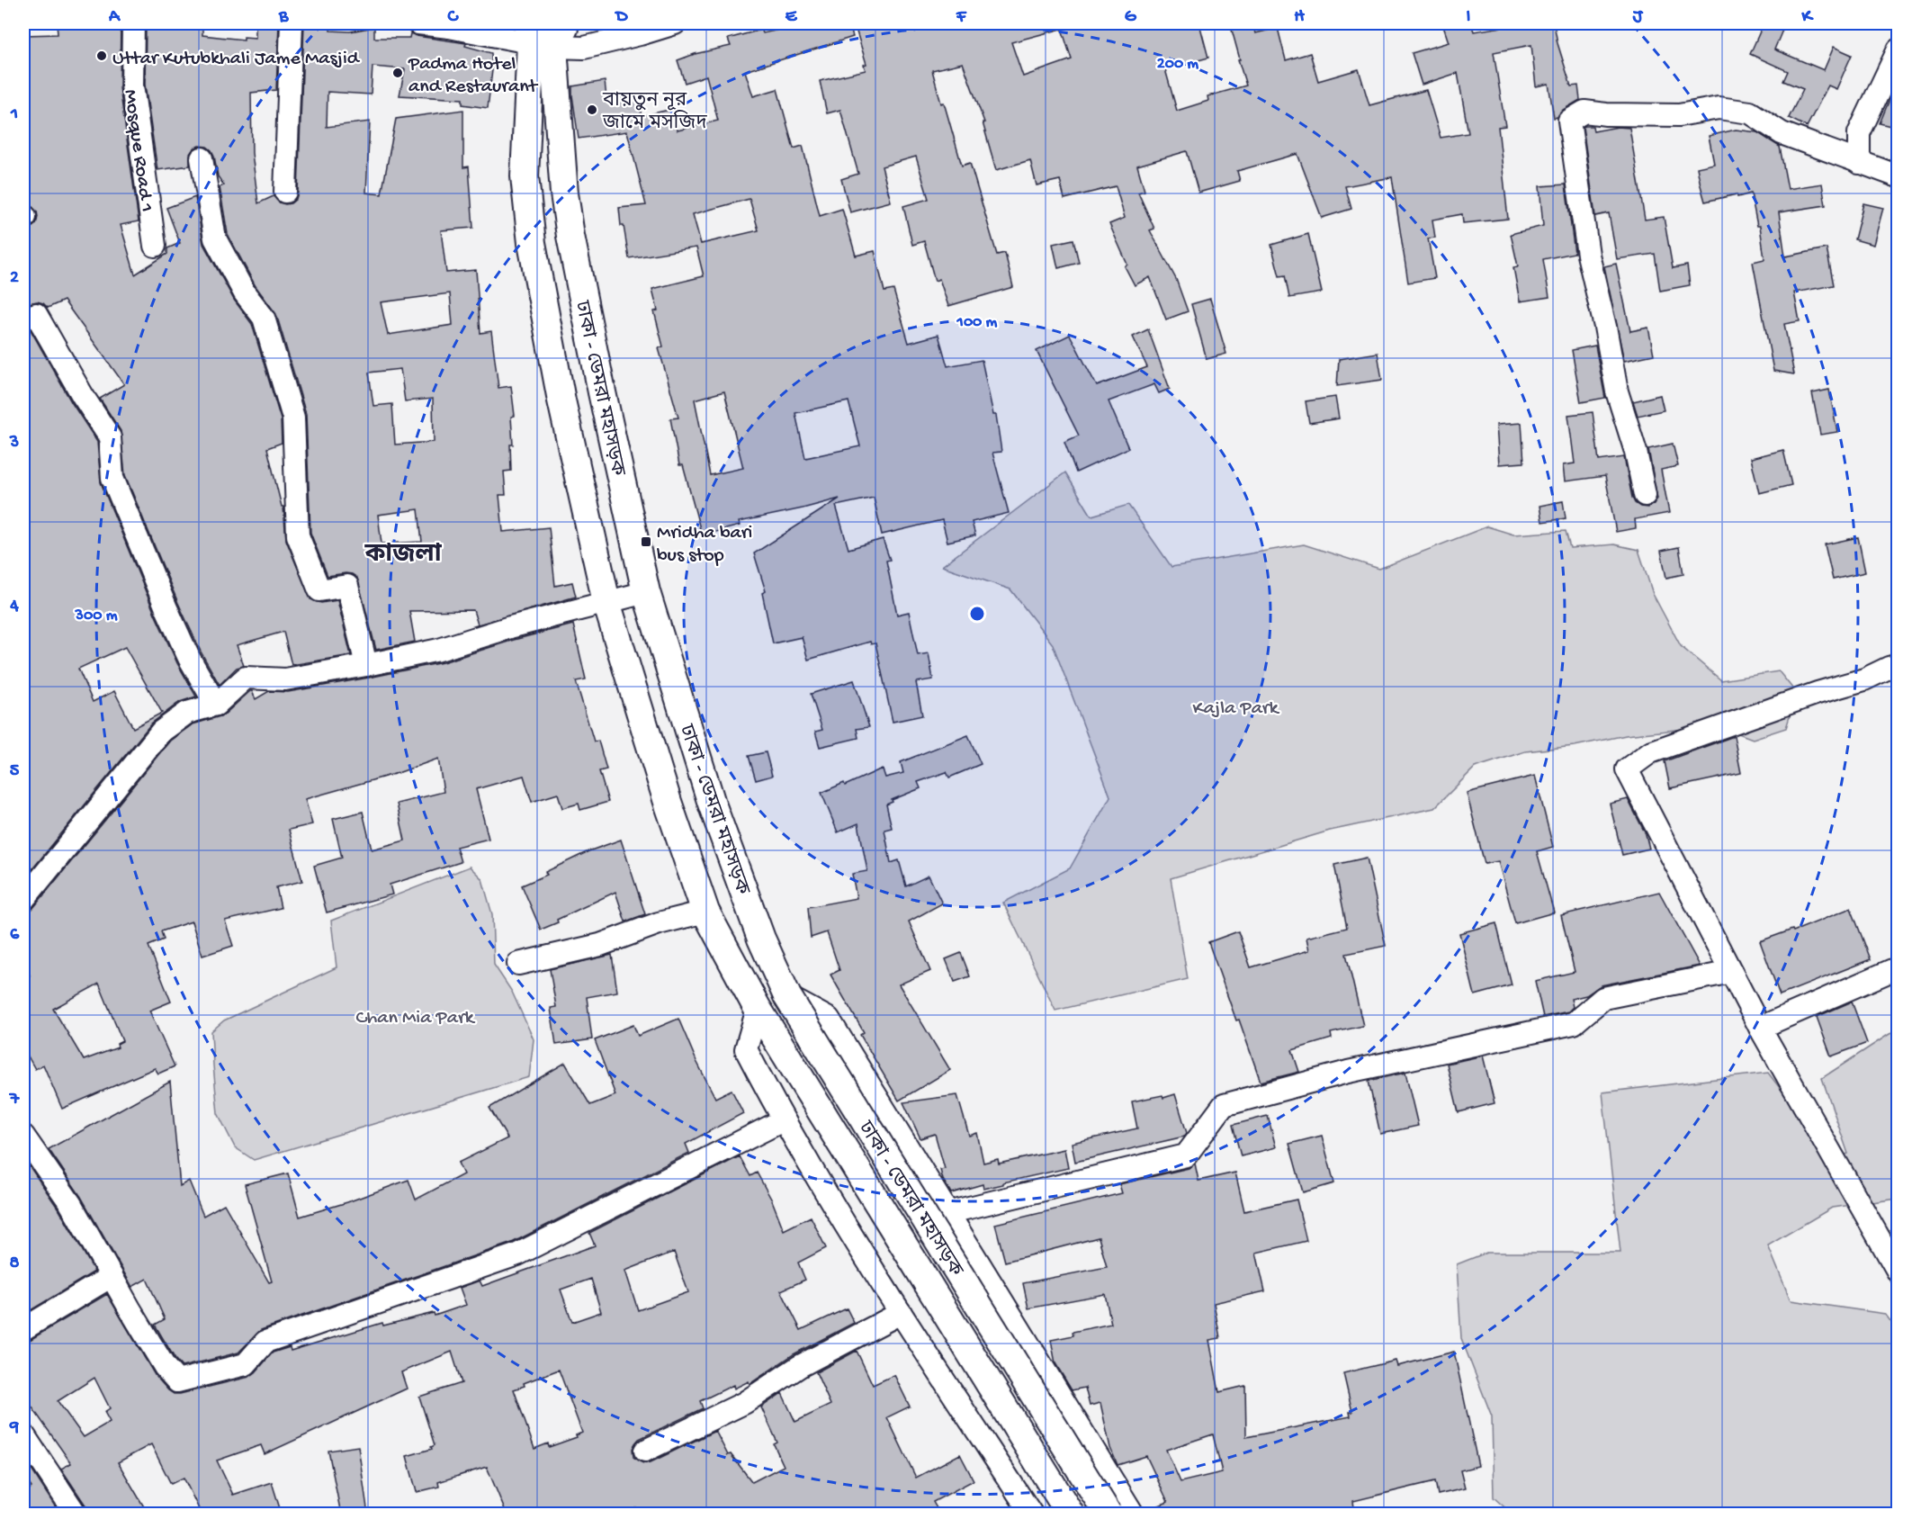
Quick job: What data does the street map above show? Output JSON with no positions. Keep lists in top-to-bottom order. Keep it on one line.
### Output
{"streets":{"main road":["ঢাকা - ডেমরা মহাসড়ক"],"street":["Mosque Road 1"]},"districts":["কাজলা"],"parks":["Kajla Park","Chan Mia Park"],"places":{"other":["Uttar Kutubkhali Jame Masjid","Padma Hotel and Restaurant","বায়তুন নূর জামে মসজিদ"],"transit":["Mridha bari bus stop"]},"grid":{"columns":["A","B","C","D","E","F","G","H","I","J","K"],"rows":["1","2","3","4","5","6","7","8","9"]},"rings":["200 m","100 m","300 m"]}
